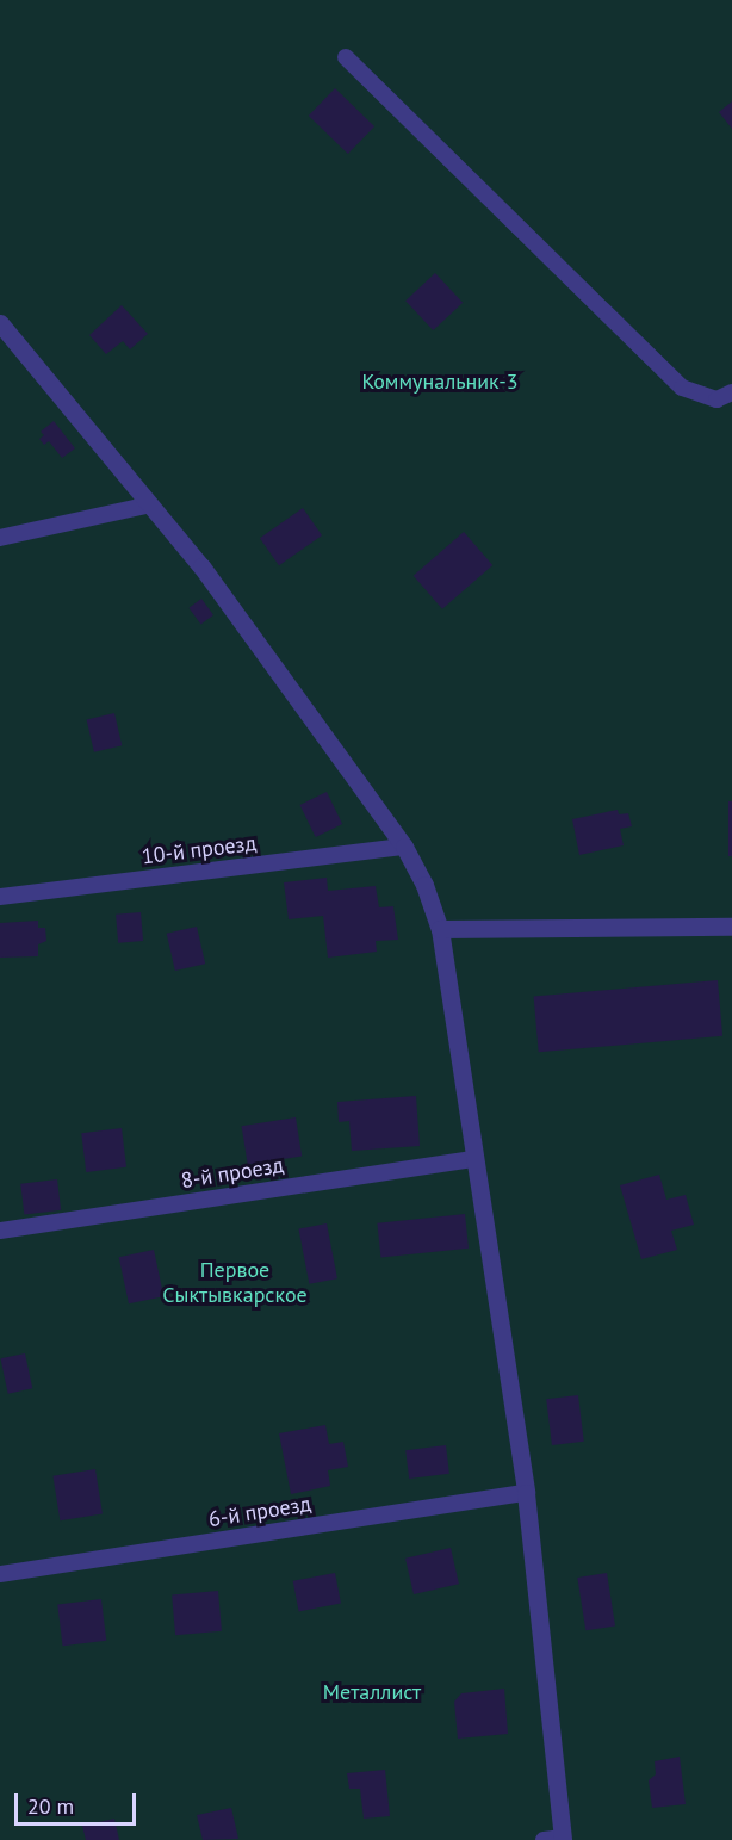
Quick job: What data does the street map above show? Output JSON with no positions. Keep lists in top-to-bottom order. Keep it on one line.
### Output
{"streets":{"lane":["10-й проезд","8-й проезд","6-й проезд"]},"parks":["Коммунальник-3","Первое Сыктывкарское","Металлист"],"scale_bar":"20 m"}
